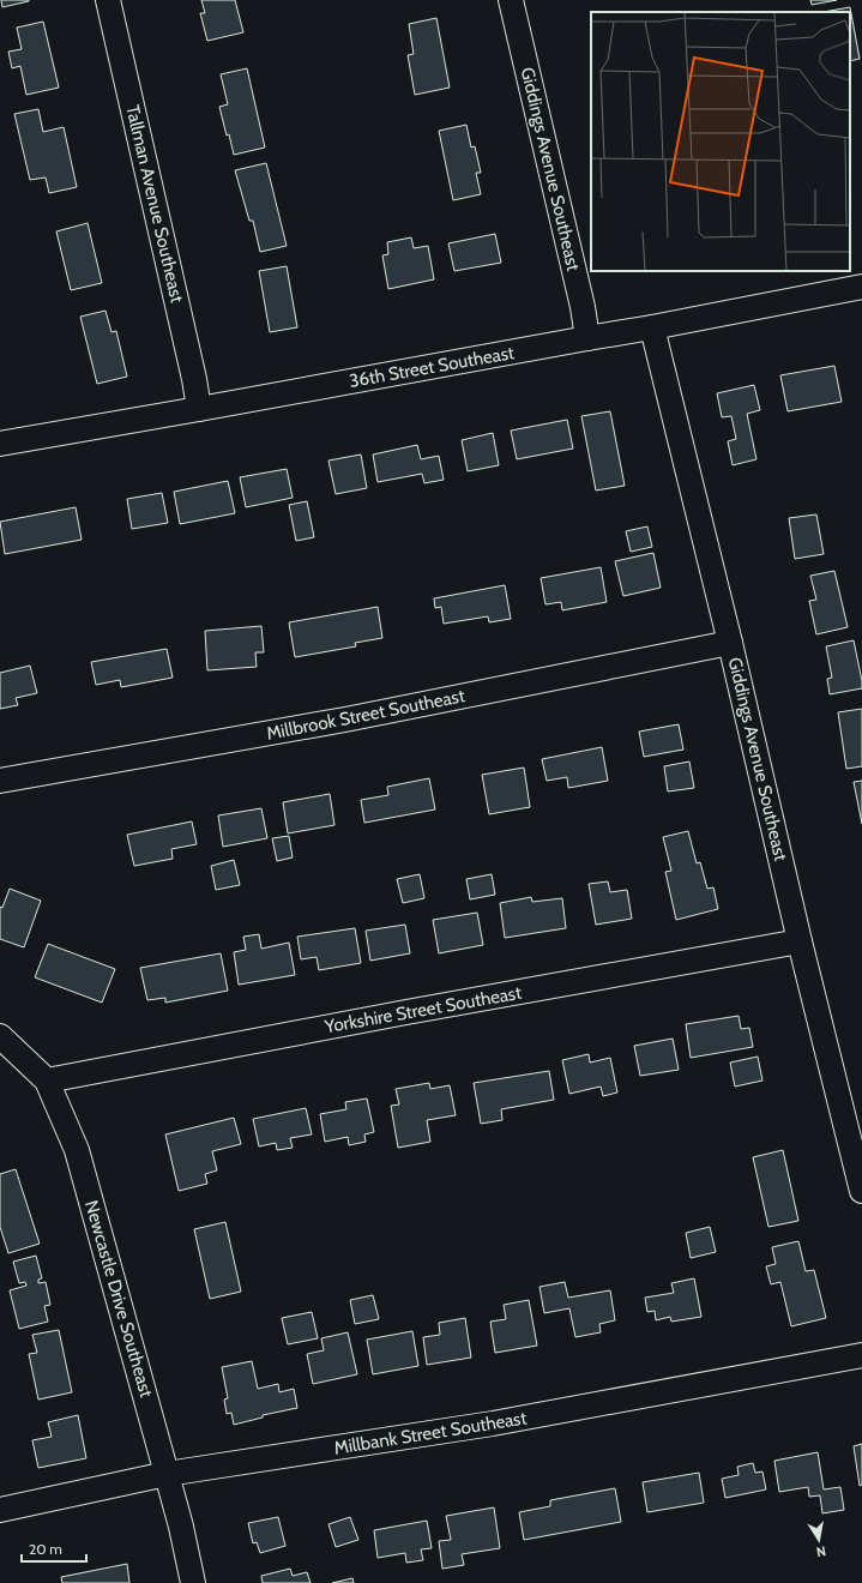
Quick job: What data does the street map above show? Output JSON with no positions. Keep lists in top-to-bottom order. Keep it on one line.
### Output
{"streets":{"street":["Giddings Avenue Southeast","Tallman Avenue Southeast","36th Street Southeast","Millbrook Street Southeast","Yorkshire Street Southeast","Newcastle Drive Southeast","Millbank Street Southeast"]},"crossings":[["Giddings Avenue Southeast","36th Street Southeast"],["Giddings Avenue Southeast","Millbrook Street Southeast"],["Giddings Avenue Southeast","Yorkshire Street Southeast"],["Tallman Avenue Southeast","36th Street Southeast"],["Yorkshire Street Southeast","Newcastle Drive Southeast"],["Newcastle Drive Southeast","Millbank Street Southeast"]],"scale_bar":"20 m","north":"bottom"}
